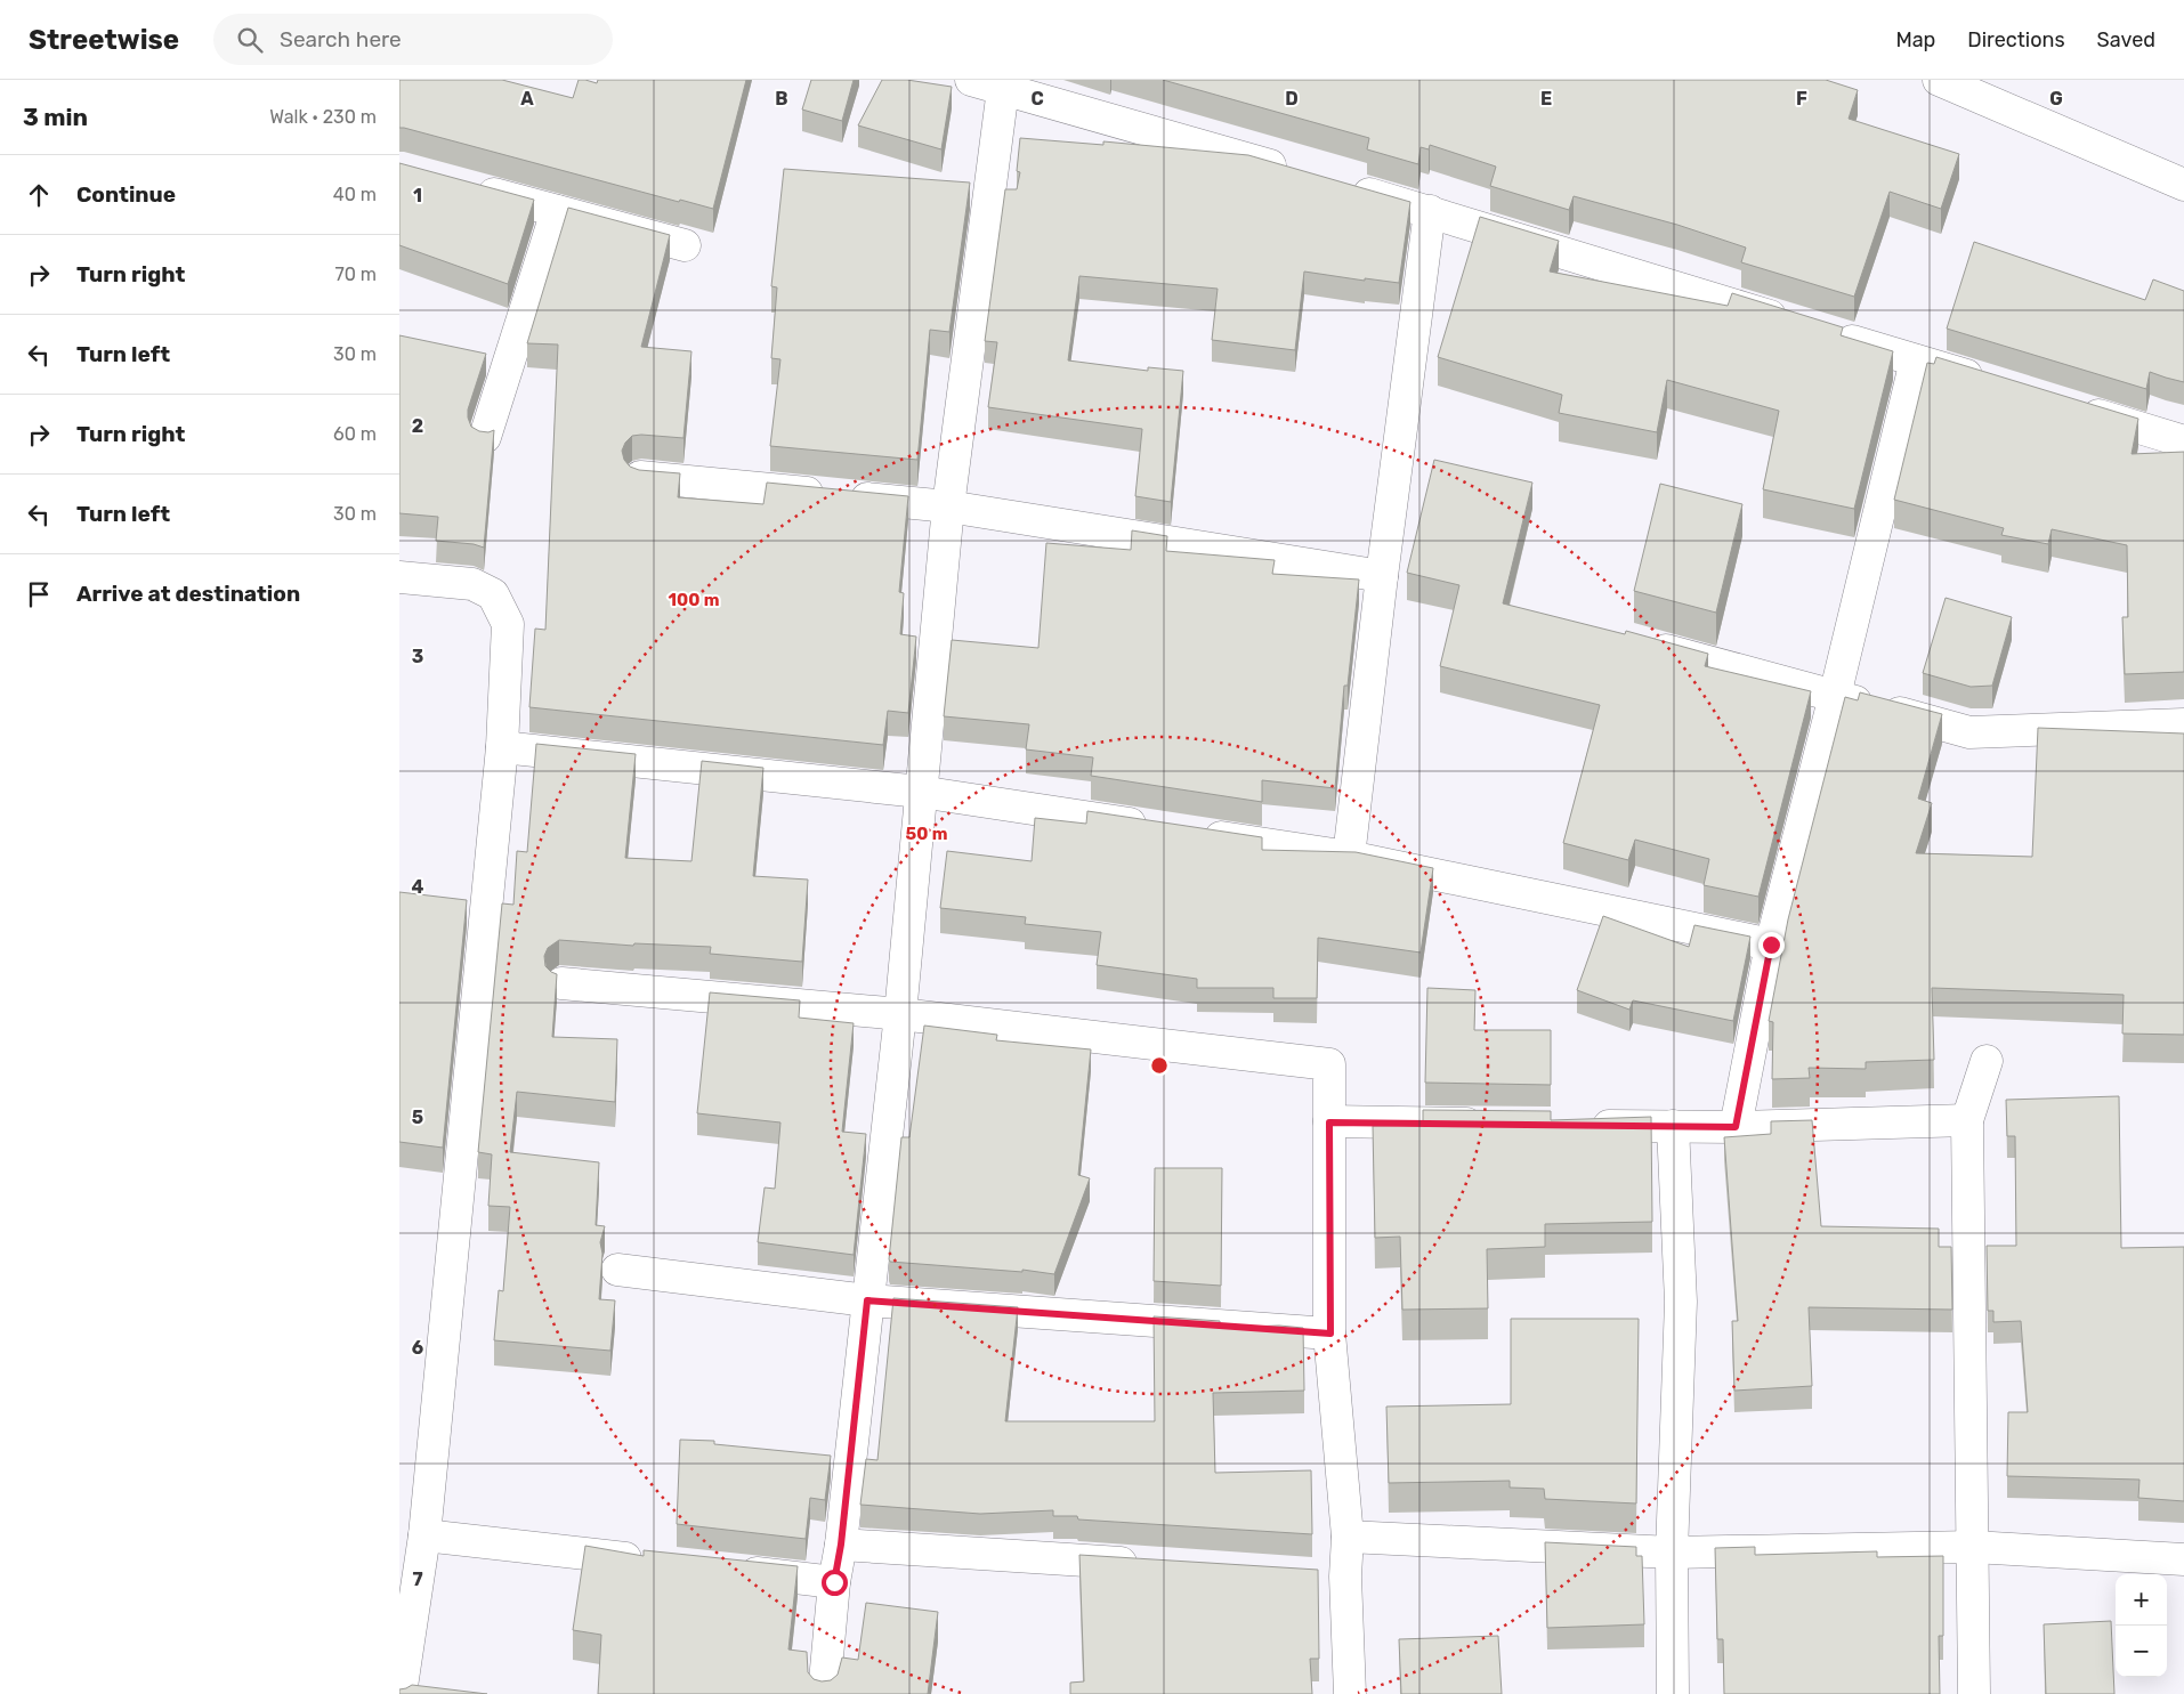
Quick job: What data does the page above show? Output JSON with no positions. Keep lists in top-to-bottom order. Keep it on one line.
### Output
{"page":{"header":"Streetwise","search":"Search here","nav":["Map","Directions","Saved"],"heading":["3 min","Walk · 230 m"],"list":[["Continue","40 m"],["Turn right","70 m"],["Turn left","30 m"],["Turn right","60 m"],["Turn left","30 m"],"Arrive at destination"],"map_buttons":["+","−"]},"grid":{"columns":["A","B","C","D","E","F","G"],"rows":["1","2","3","4","5","6","7"]},"rings":["100 m","50 m"]}
